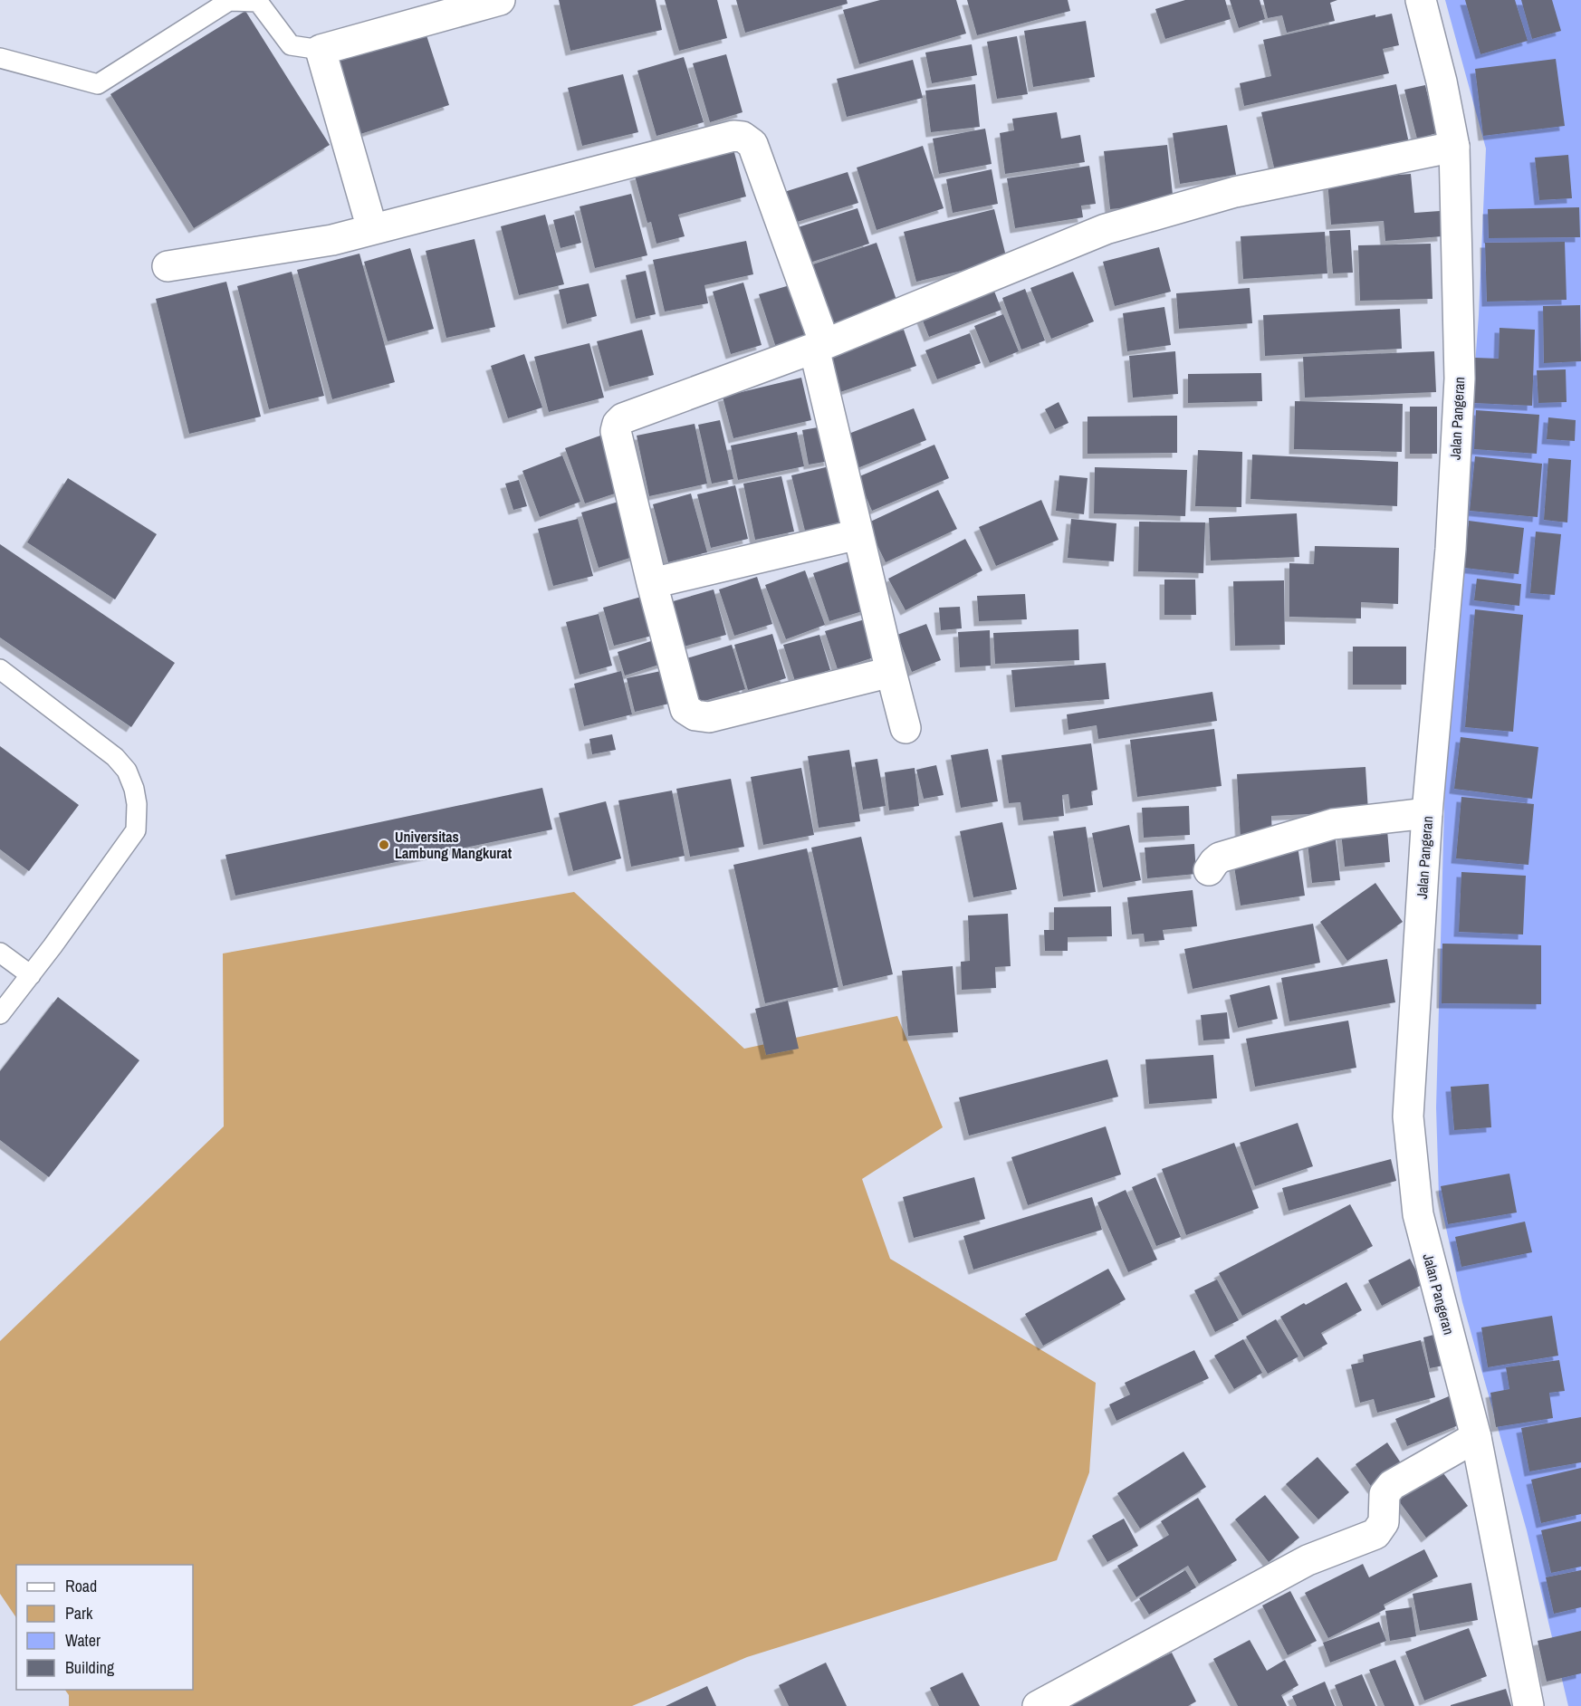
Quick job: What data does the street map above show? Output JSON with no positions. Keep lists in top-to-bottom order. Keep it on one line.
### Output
{"streets":{"street":["Jalan Pangeran"]},"places":["Universitas Lambung Mangkurat"],"legend":["Road","Park","Water","Building"]}
